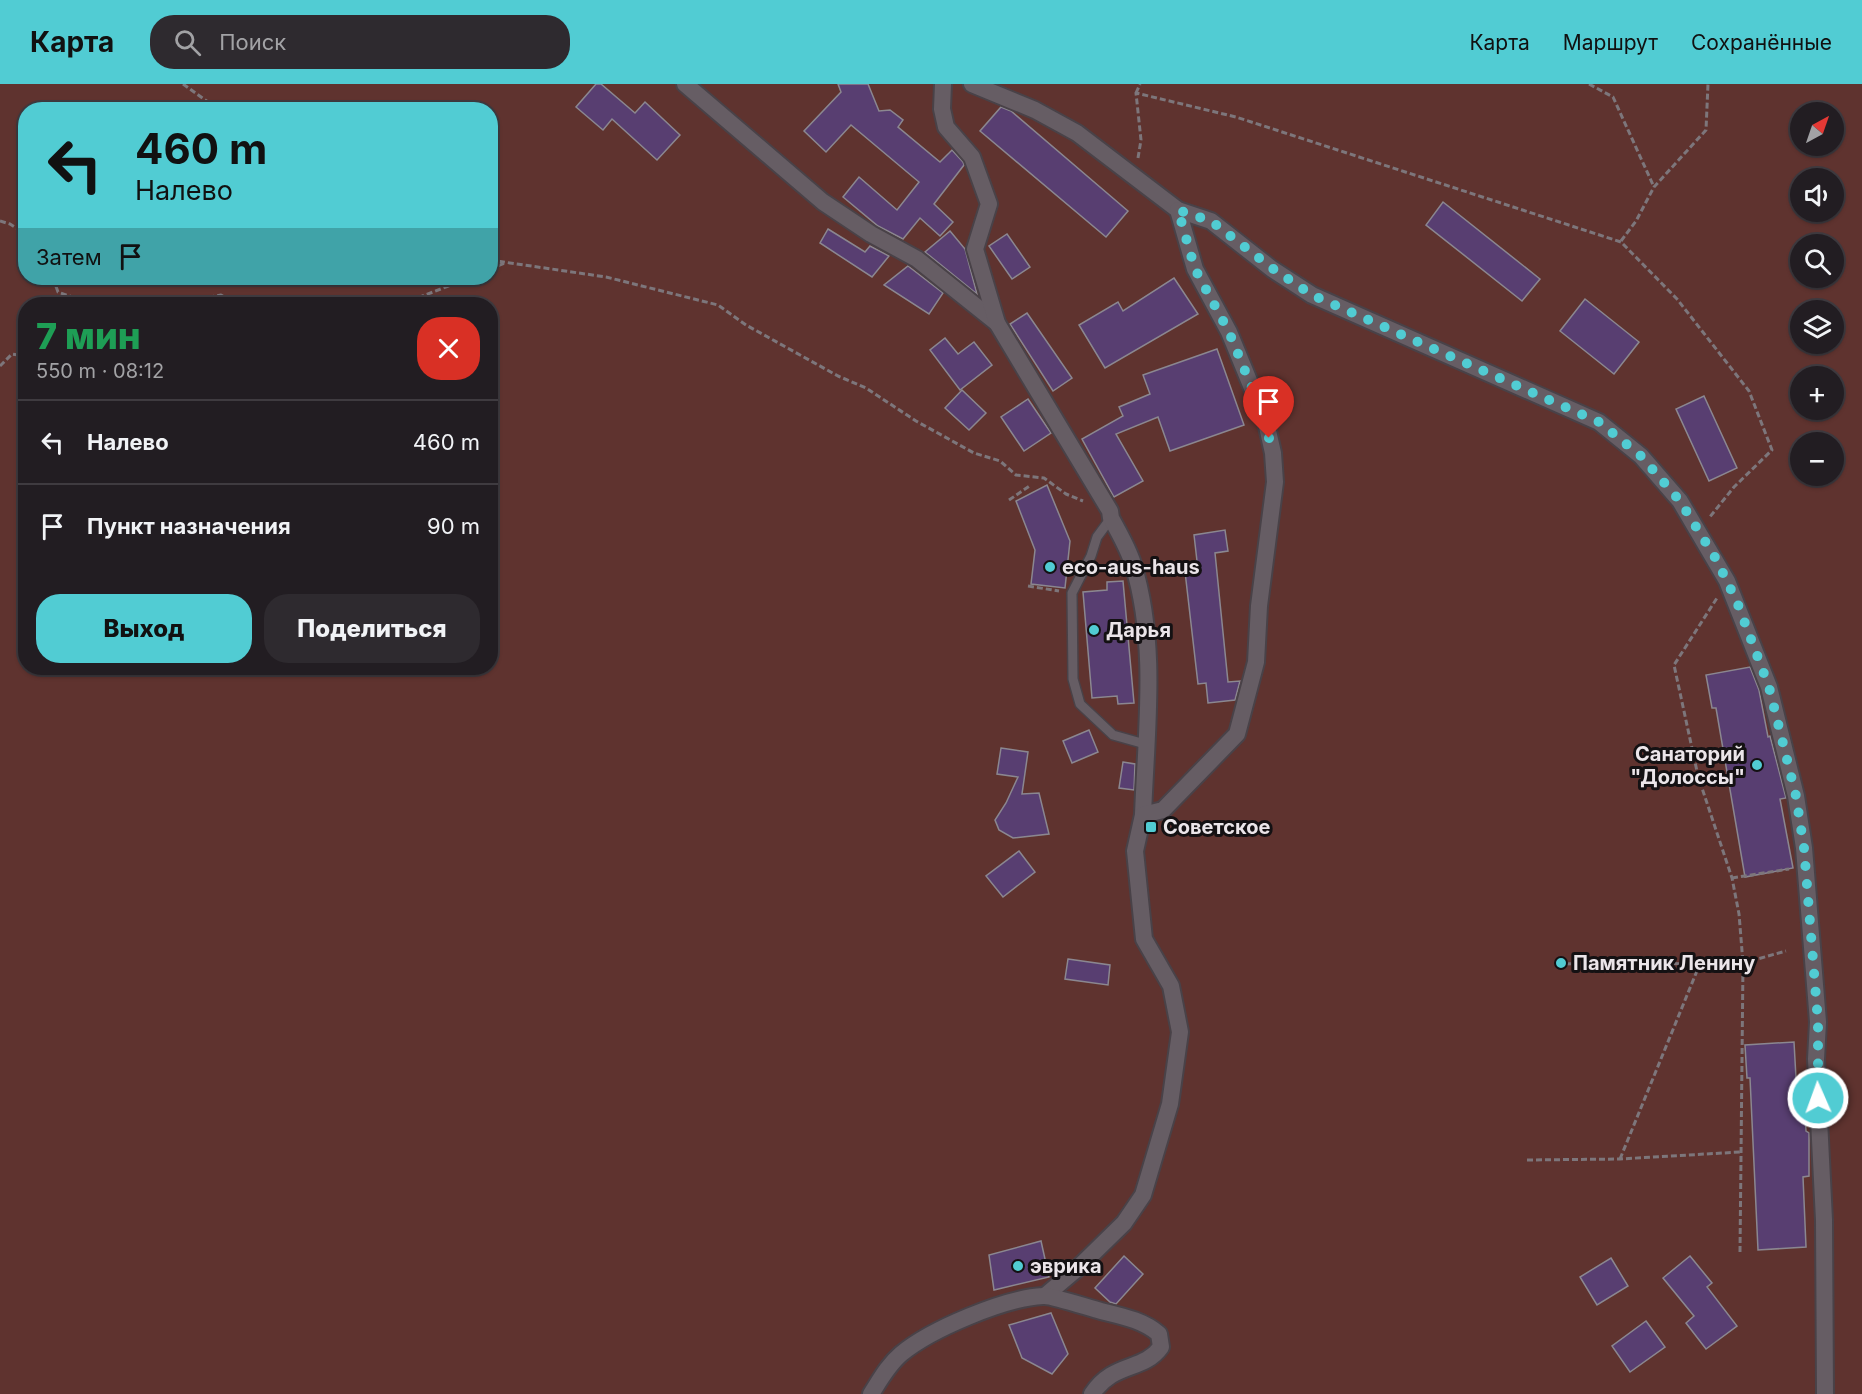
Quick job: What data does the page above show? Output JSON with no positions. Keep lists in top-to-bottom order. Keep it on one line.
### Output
{"places":{"other":["eco-aus-haus","Дарья","Санаторий \"Долоссы\"","Памятник Ленину","эврика"],"transit":["Советское"]},"north":"top right","page":{"header":"Карта","search":"Поиск","nav":["Карта","Маршрут","Сохранённые"],"map_buttons":["+","−"],"turn":["460 m","Налево"],"then":"Затем","heading":["7 мин","550 m · 08:12"],"list":[{"name":"Налево","value":"460 m"},{"name":"Пункт назначения","value":"90 m"}],"buttons":["Выход","Поделиться"]}}
